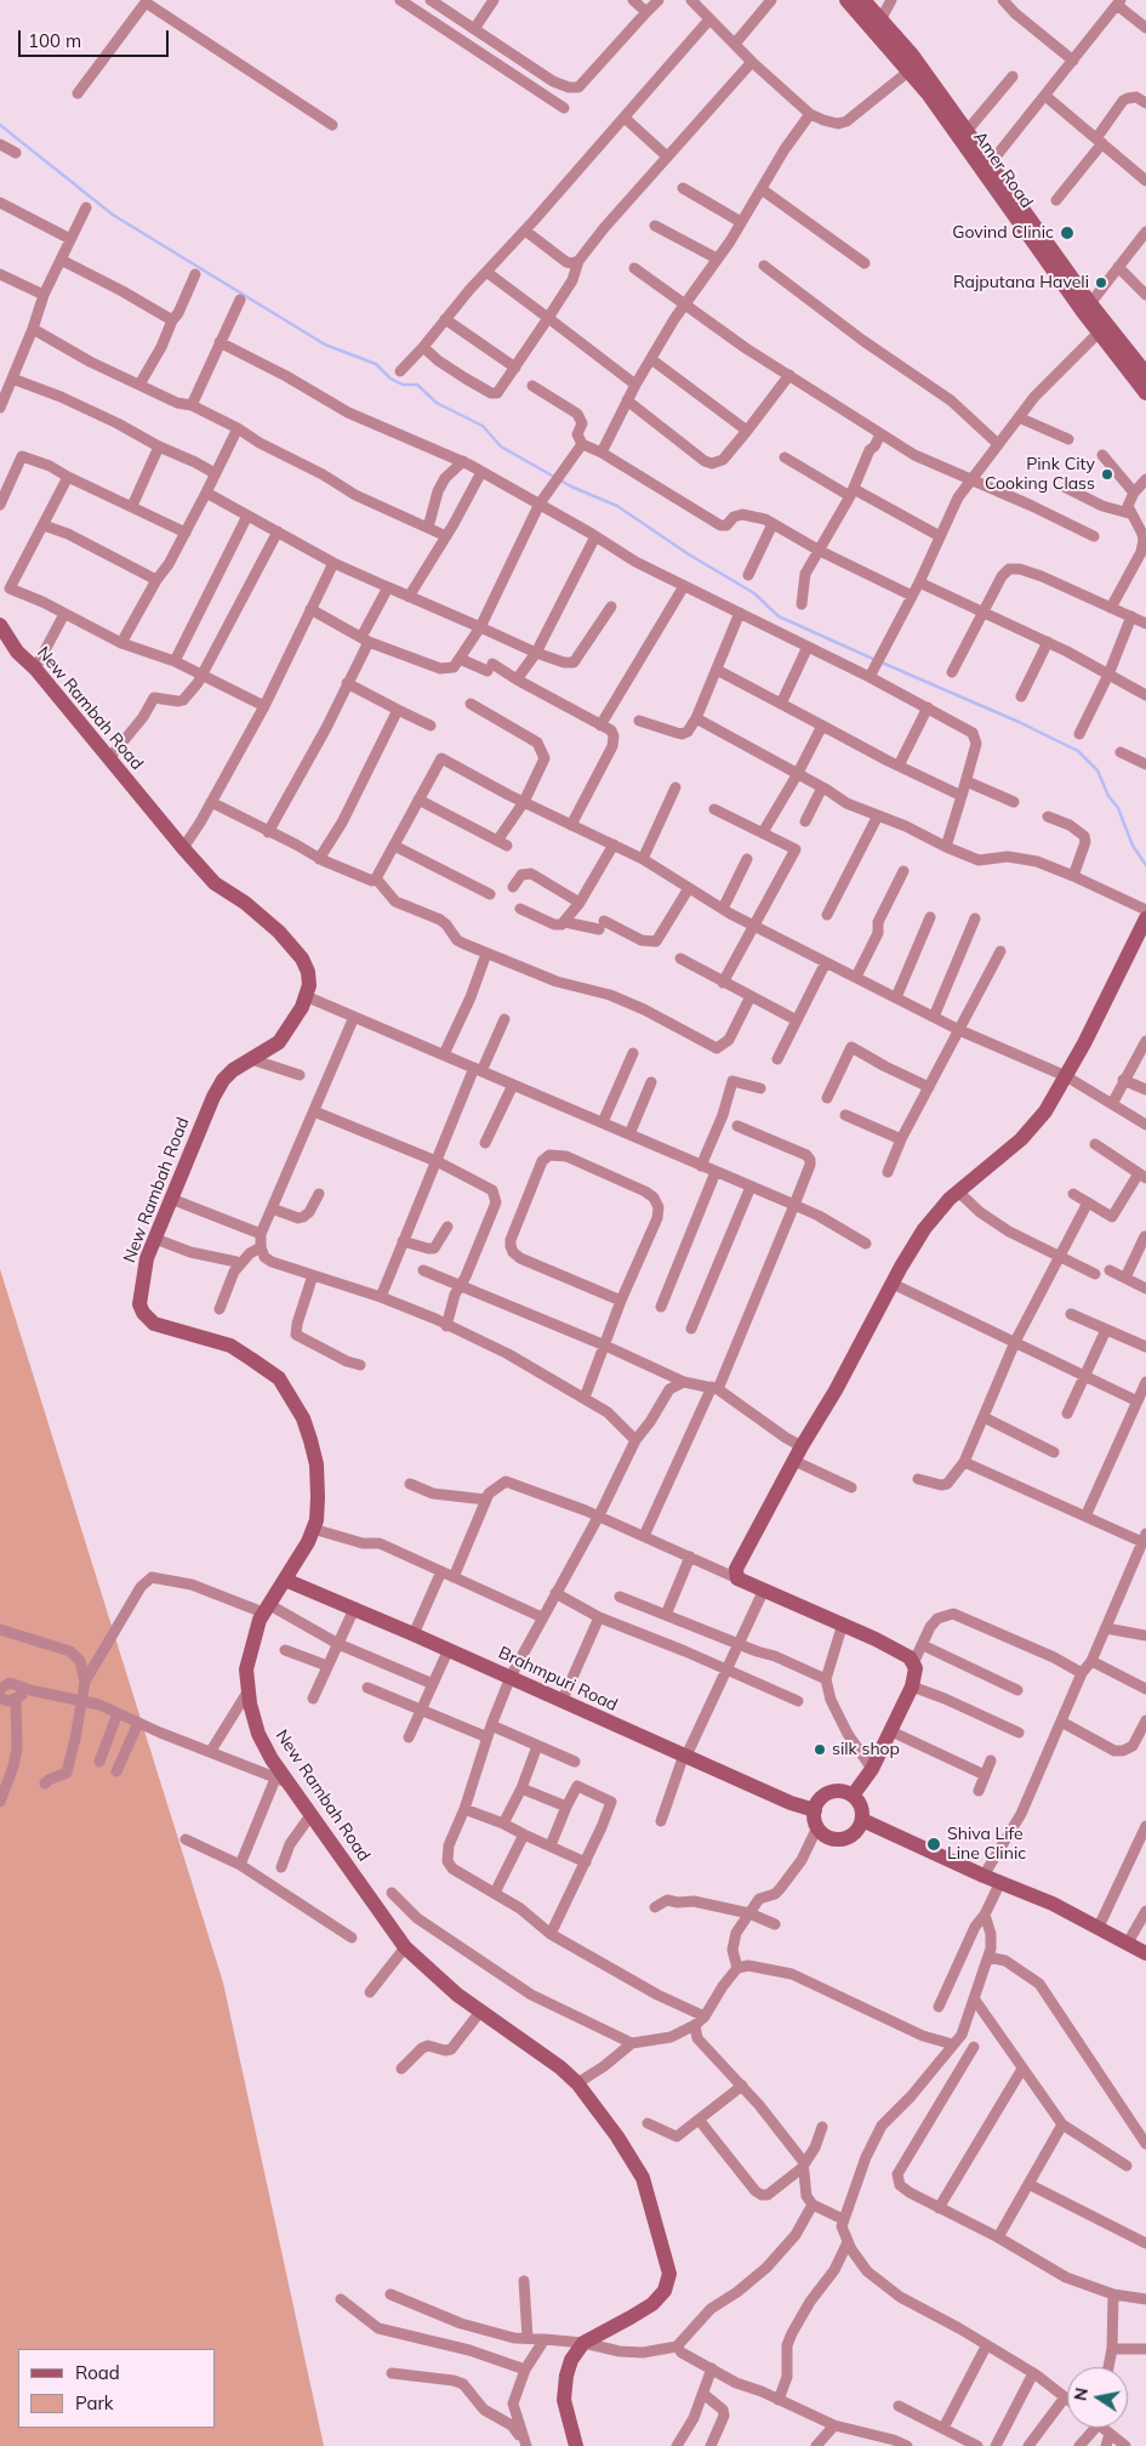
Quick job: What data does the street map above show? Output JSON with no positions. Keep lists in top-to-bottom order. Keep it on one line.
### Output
{"streets":{"street":["Amer Road","New Rambah Road","Brahmpuri Road"]},"crossings":[["New Rambah Road","Brahmpuri Road"]],"places":["Govind Clinic","Rajputana Haveli","Pink City Cooking Class","silk shop","Shiva Life Line Clinic"],"legend":["Road","Park"],"scale_bar":"100 m","north":"left"}
